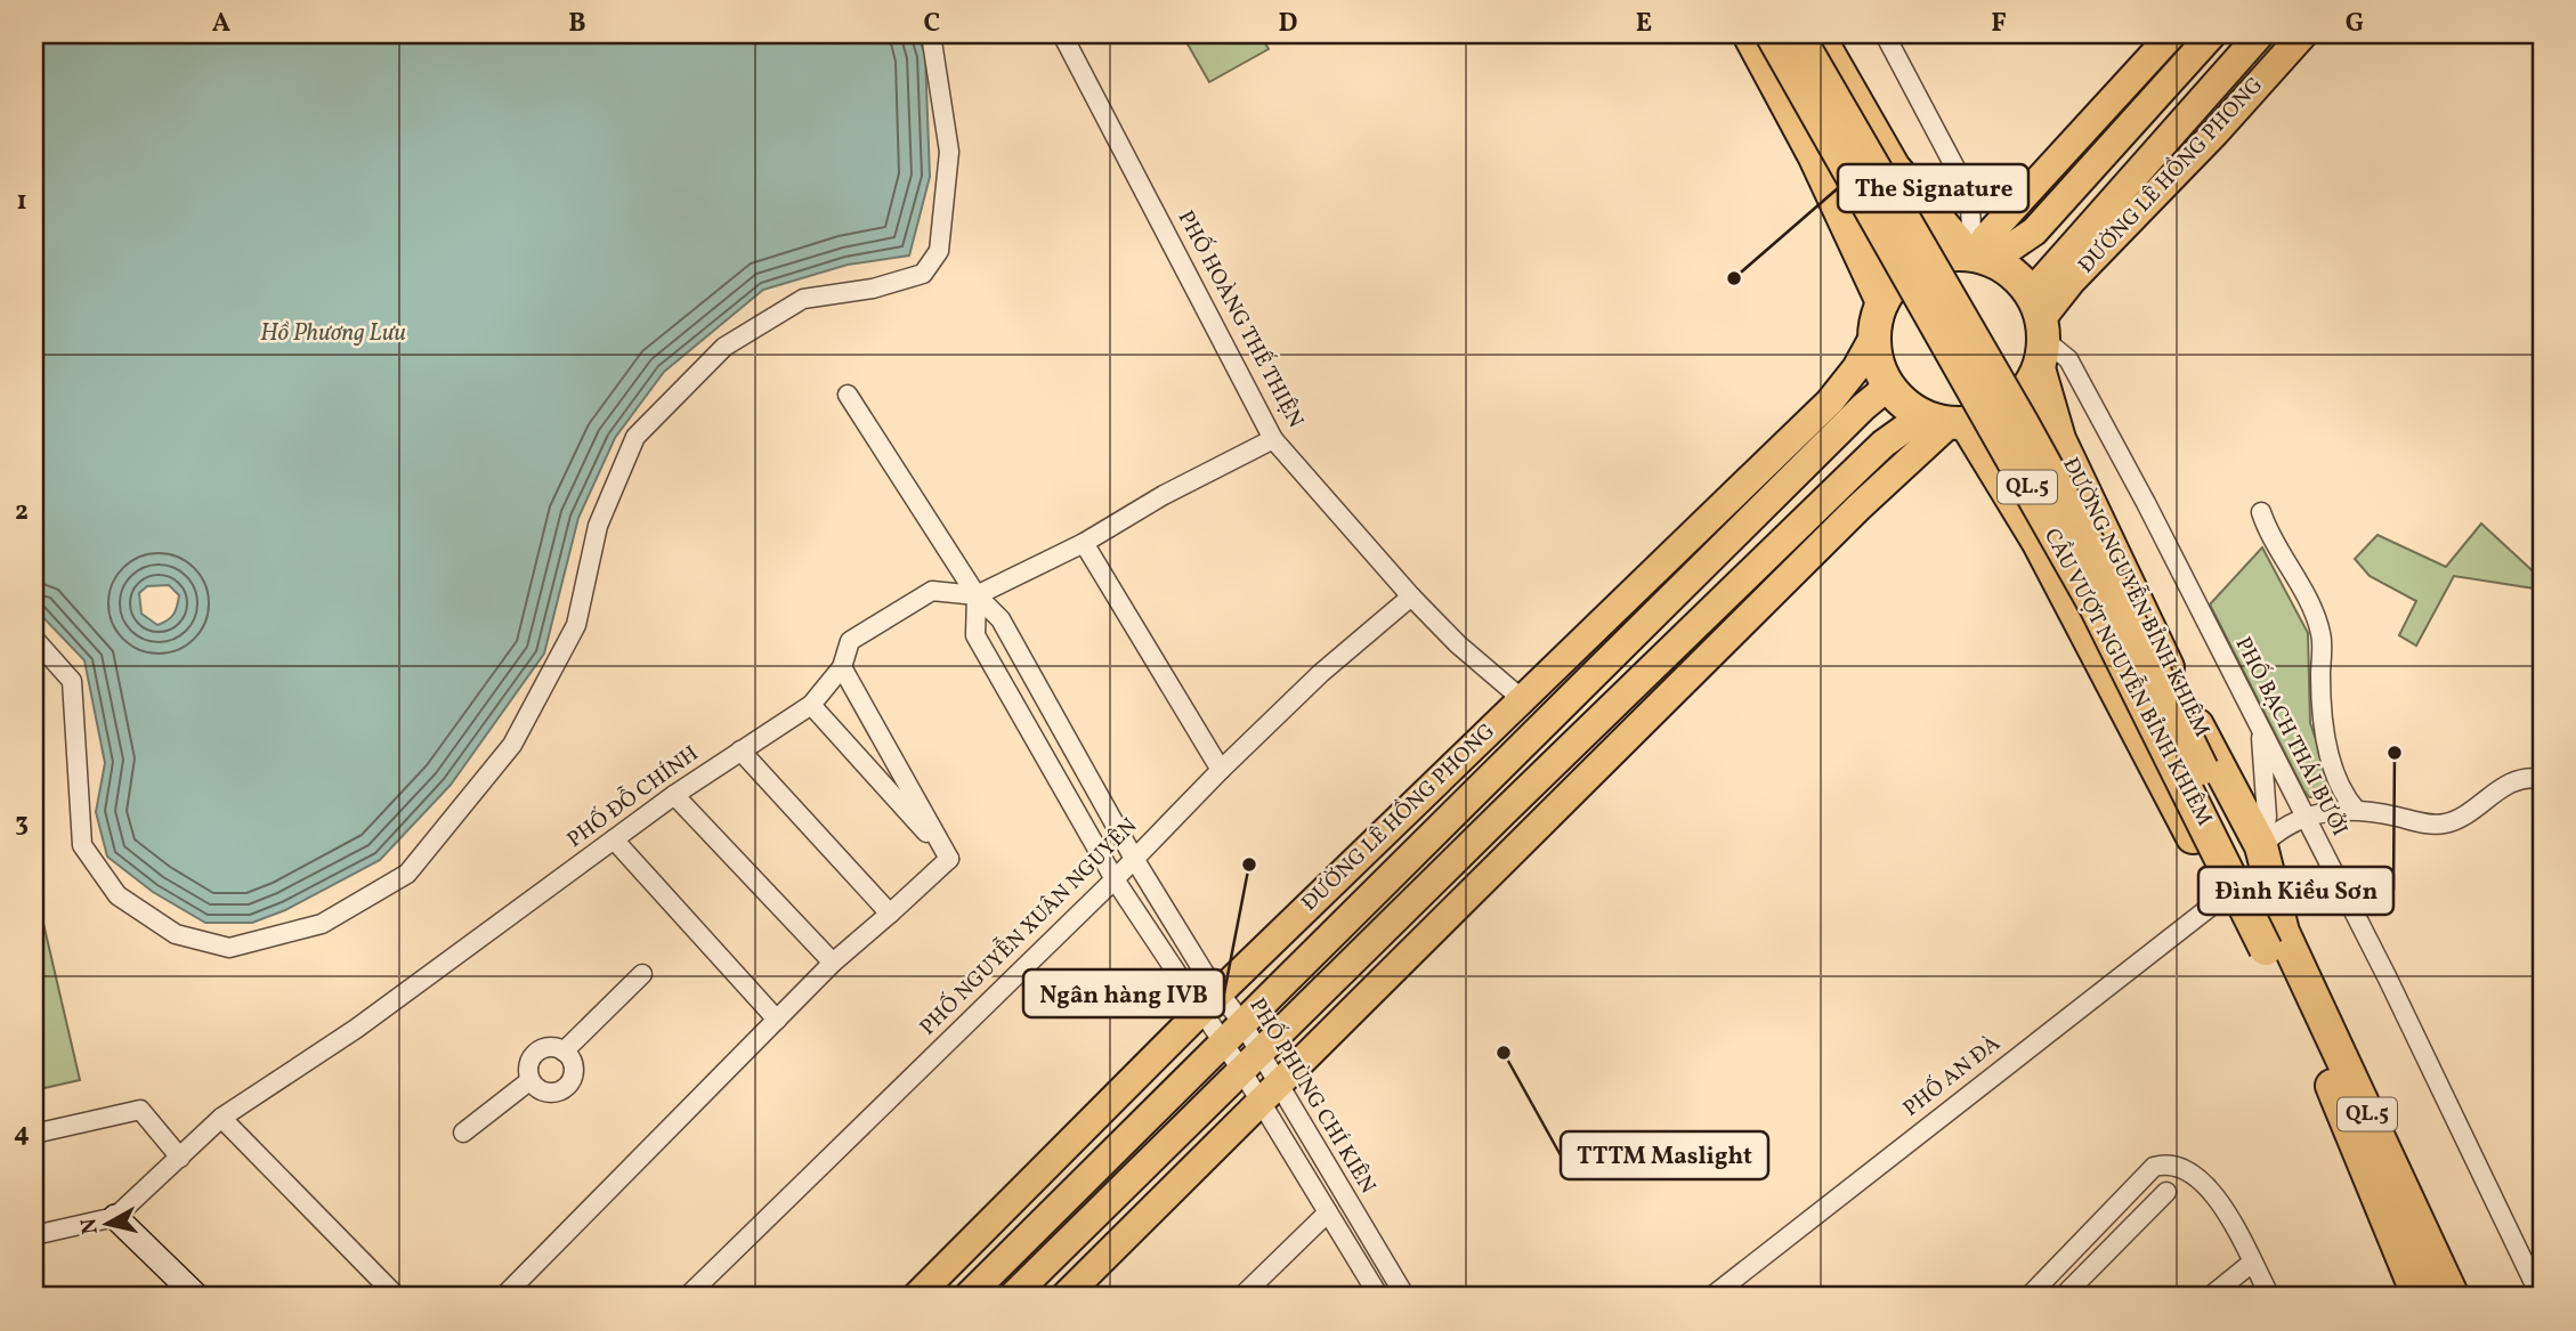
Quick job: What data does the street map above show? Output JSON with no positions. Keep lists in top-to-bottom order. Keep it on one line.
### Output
{"streets":{"highway":["QL.5","ĐƯỜNG NGUYỄN BỈNH KHIÊM","CẦU VƯỢT NGUYỄN BỈNH KHIÊM"],"main road":["ĐƯỜNG LÊ HỒNG PHONG"],"street":["PHỐ HOÀNG THẾ THIỆN","PHỐ BẠCH THÁI BƯỞI","PHỐ ĐỖ CHÍNH","PHỐ NGUYỄN XUÂN NGUYÊN","PHỐ AN ĐÀ","PHỐ PHÙNG CHÍ KIÊN"]},"crossings":[["ĐƯỜNG LÊ HỒNG PHONG","PHỐ HOÀNG THẾ THIỆN"],["ĐƯỜNG LÊ HỒNG PHONG","QL.5"],["ĐƯỜNG LÊ HỒNG PHONG","ĐƯỜNG NGUYỄN BỈNH KHIÊM"],["ĐƯỜNG LÊ HỒNG PHONG","PHỐ BẠCH THÁI BƯỞI"],["ĐƯỜNG LÊ HỒNG PHONG","PHỐ PHÙNG CHÍ KIÊN"],["PHỐ HOÀNG THẾ THIỆN","PHỐ NGUYỄN XUÂN NGUYÊN"],["QL.5","ĐƯỜNG NGUYỄN BỈNH KHIÊM"],["QL.5","CẦU VƯỢT NGUYỄN BỈNH KHIÊM"],["QL.5","PHỐ BẠCH THÁI BƯỞI"],["QL.5","PHỐ AN ĐÀ"],["ĐƯỜNG NGUYỄN BỈNH KHIÊM","PHỐ BẠCH THÁI BƯỞI"],["PHỐ ĐỖ CHÍNH","PHỐ PHÙNG CHÍ KIÊN"],["PHỐ NGUYỄN XUÂN NGUYÊN","PHỐ PHÙNG CHÍ KIÊN"]],"water":["Hồ Phương Lưu"],"places":["The Signature","Đình Kiều Sơn","Ngân hàng IVB","TTTM Maslight"],"north":"left","grid":{"columns":["A","B","C","D","E","F","G"],"rows":["1","2","3","4"]}}
